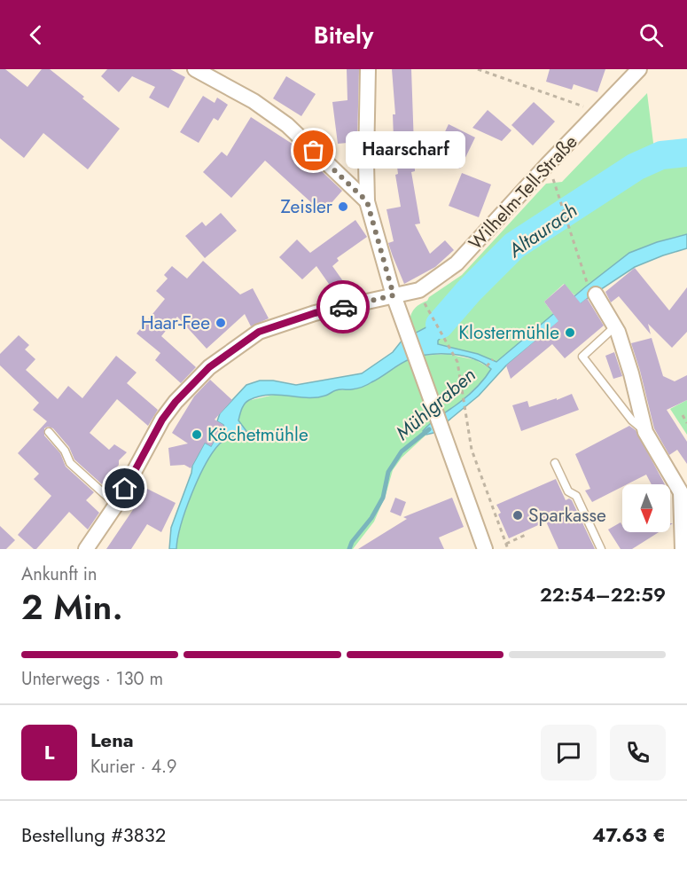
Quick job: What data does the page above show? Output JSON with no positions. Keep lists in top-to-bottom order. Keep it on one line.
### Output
{"streets":{"street":["Wilhelm-Tell-Straße"]},"water":["Altaurach","Mühlgraben"],"places":["Haarscharf","Zeisler","Haar-Fee","Klostermühle","Köchetmühle","Sparkasse"],"north":"bottom","page":{"header":"Bitely","bubble":"Haarscharf","heading":["2 Min.","Ankunft in","22:54–22:59"],"panel":["Lena","Kurier · 4.9","Bestellung #3832","47.63 €"],"bar":"Unterwegs · 130 m","round":"L"}}
